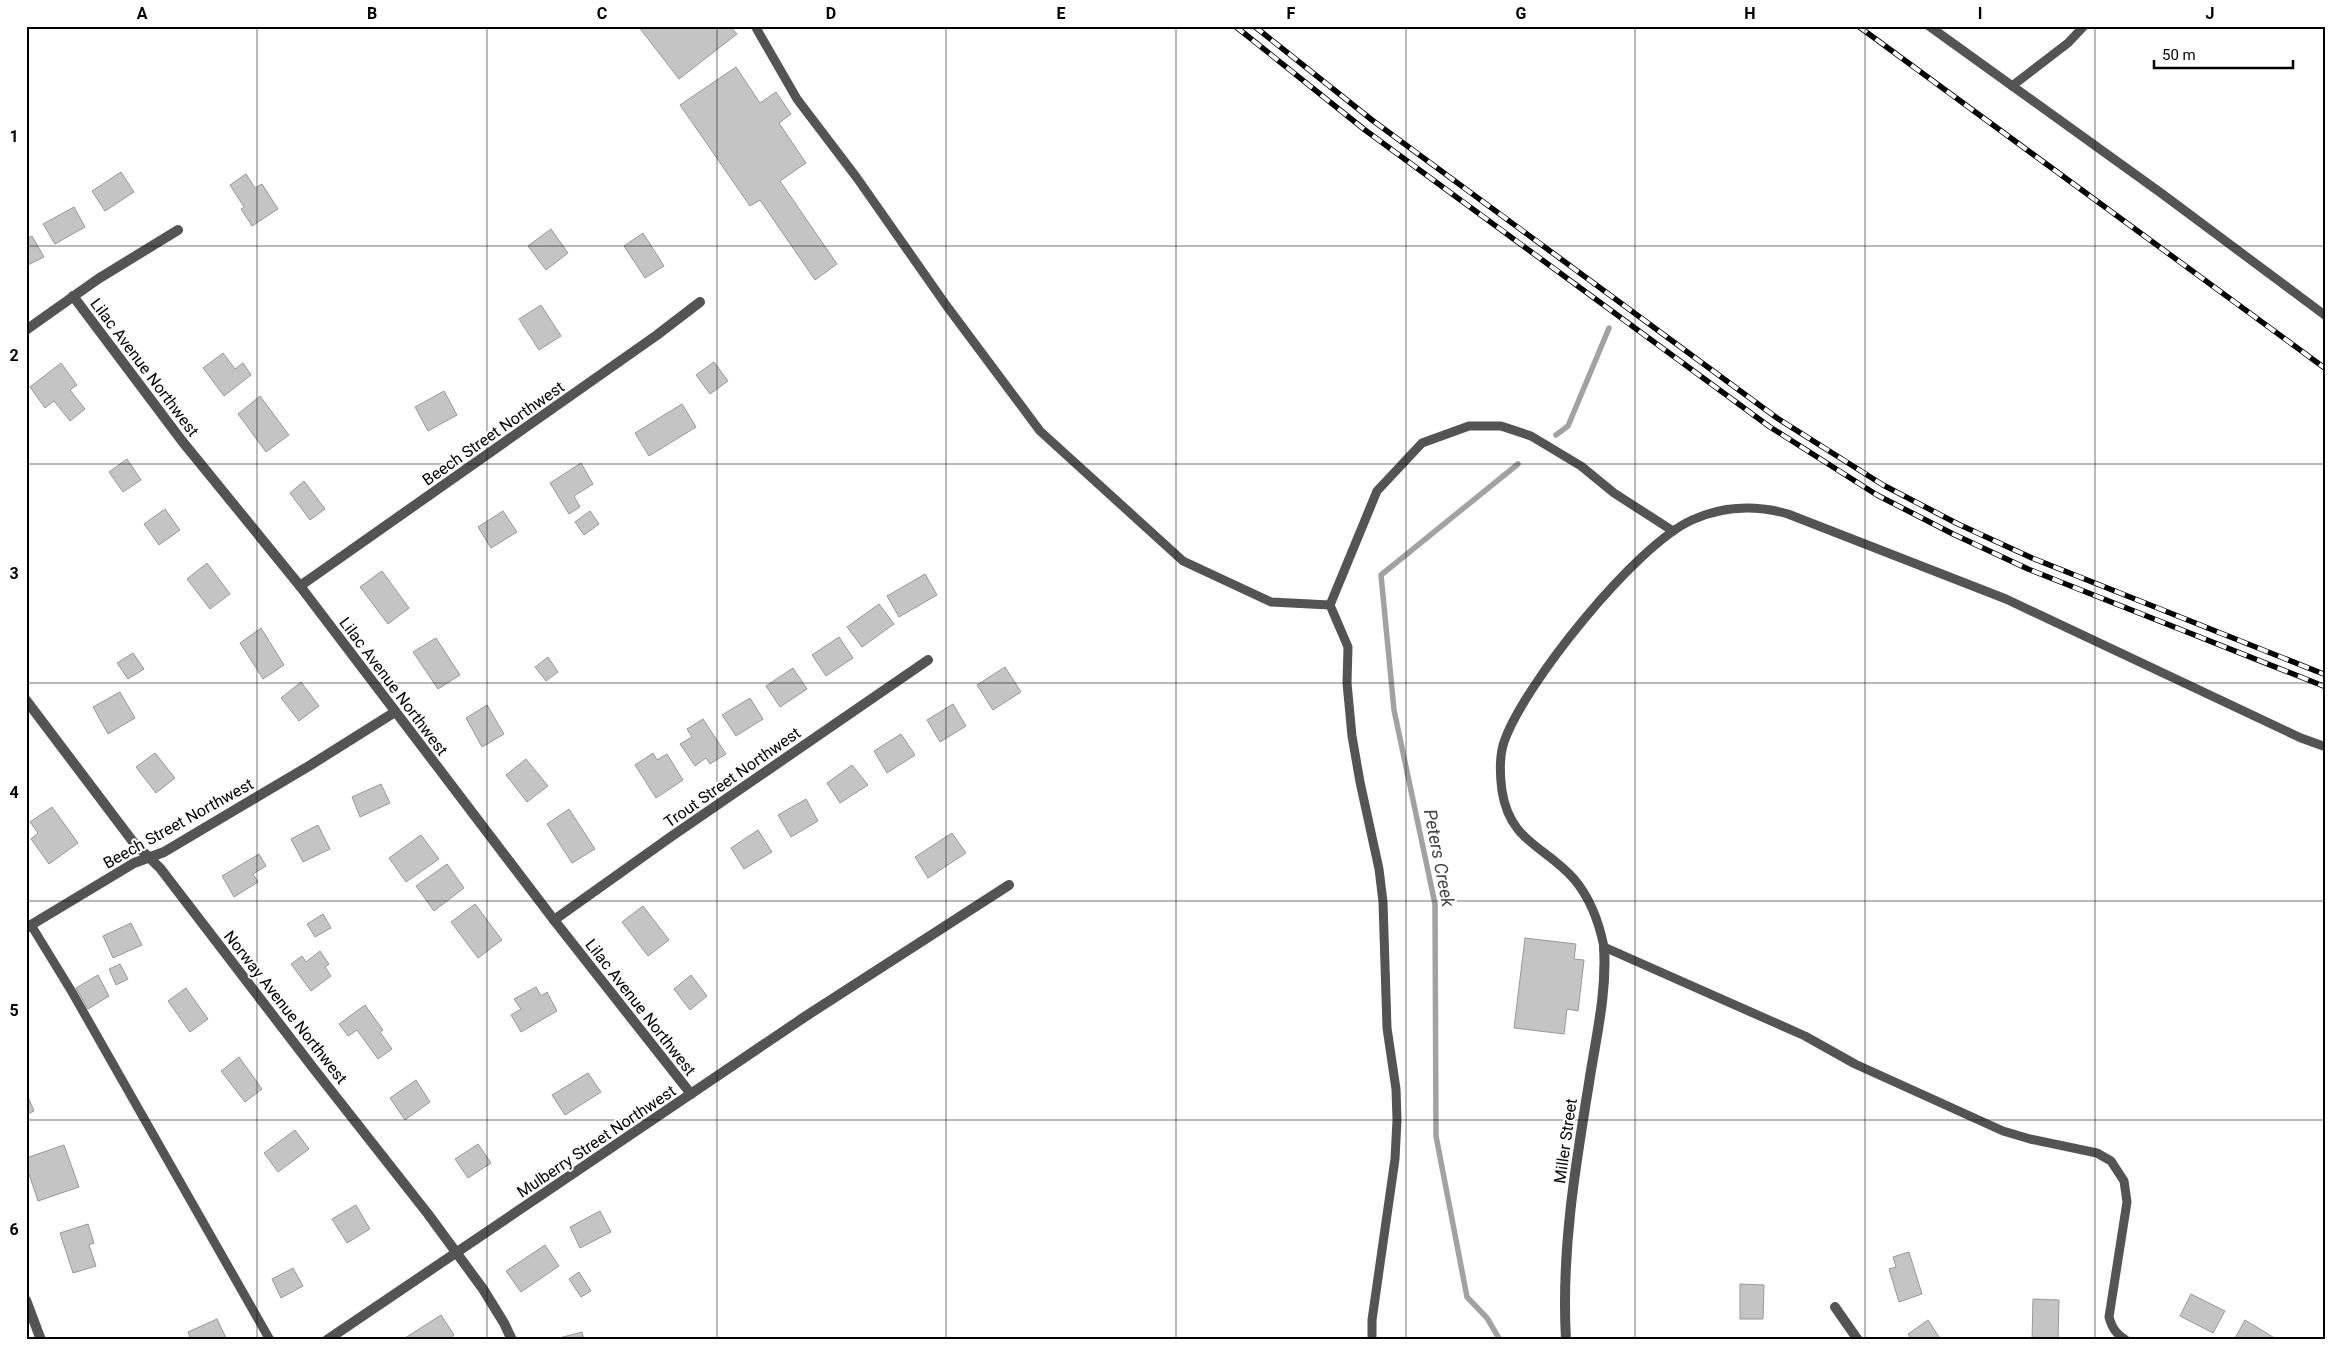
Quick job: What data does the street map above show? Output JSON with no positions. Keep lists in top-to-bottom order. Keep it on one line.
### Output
{"streets":{"street":["Lilac Avenue Northwest","Beech Street Northwest","Trout Street Northwest","Norway Avenue Northwest","Mulberry Street Northwest","Miller Street"]},"crossings":[["Lilac Avenue Northwest","Beech Street Northwest"],["Lilac Avenue Northwest","Trout Street Northwest"],["Lilac Avenue Northwest","Mulberry Street Northwest"],["Beech Street Northwest","Norway Avenue Northwest"],["Norway Avenue Northwest","Mulberry Street Northwest"]],"water":["Peters Creek"],"scale_bar":"50 m","grid":{"columns":["A","B","C","D","E","F","G","H","I","J"],"rows":["1","2","3","4","5","6"]}}
